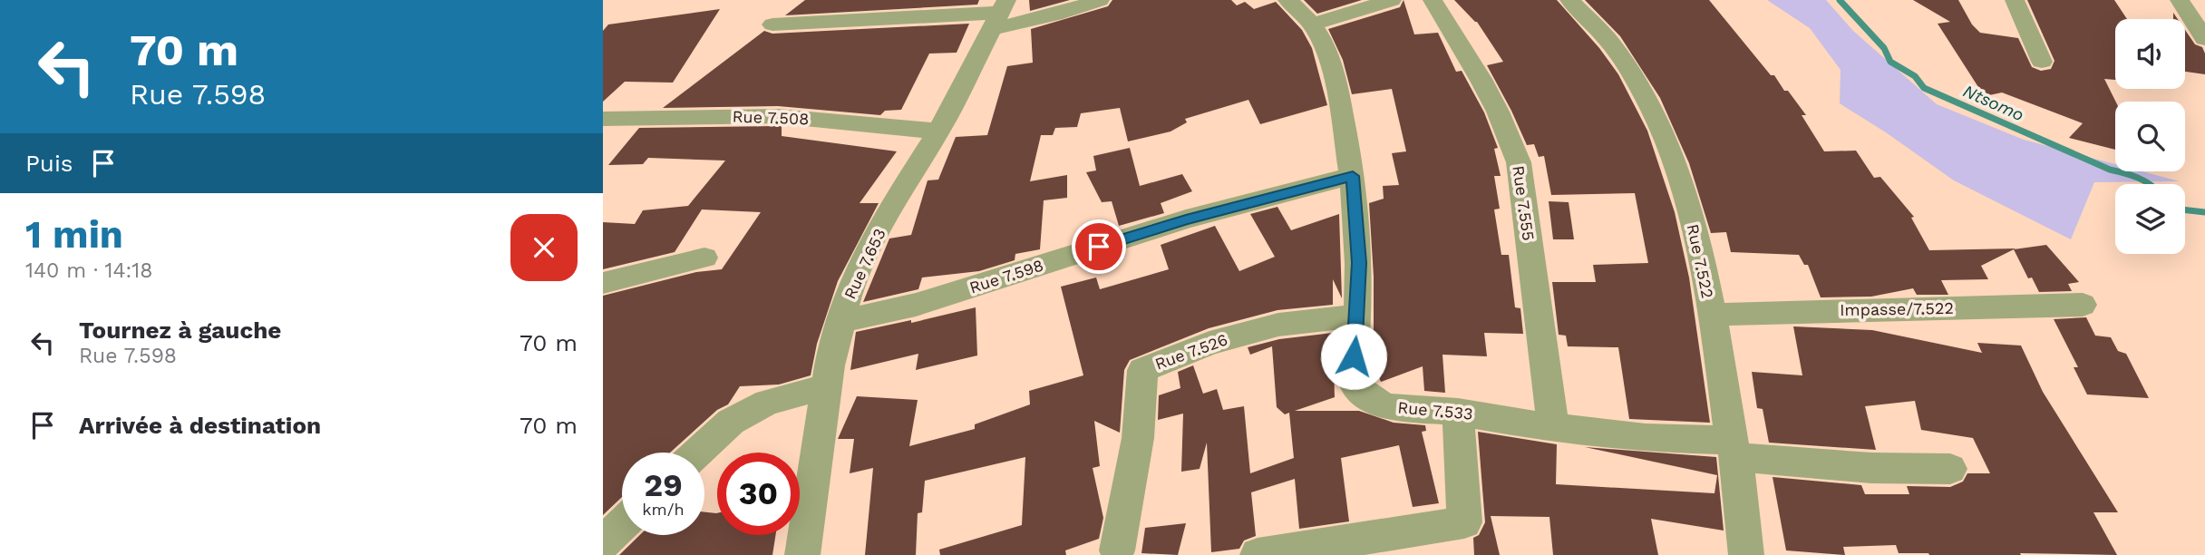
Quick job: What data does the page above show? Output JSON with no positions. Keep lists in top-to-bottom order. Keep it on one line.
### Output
{"streets":{"street":["Rue 7.508","Rue 7.555","Rue 7.522","Rue 7.653","Rue 7.598","Impasse/7.522","Rue 7.526","Rue 7.533"]},"crossings":[["Rue 7.508","Rue 7.653"],["Rue 7.555","Rue 7.533"],["Rue 7.522","Impasse/7.522"],["Rue 7.522","Rue 7.533"],["Rue 7.653","Rue 7.598"],["Rue 7.598","Rue 7.533"],["Rue 7.526","Rue 7.533"]],"water":["Ntsomo"],"page":{"turn":["70 m","Rue 7.598"],"then":"Puis","heading":["1 min","140 m · 14:18"],"list":[{"name":"Tournez à gauche","note":"Rue 7.598","value":"70 m"},{"name":"Arrivée à destination","value":"70 m"}],"speed":"29 km/h","limit":"30"}}
